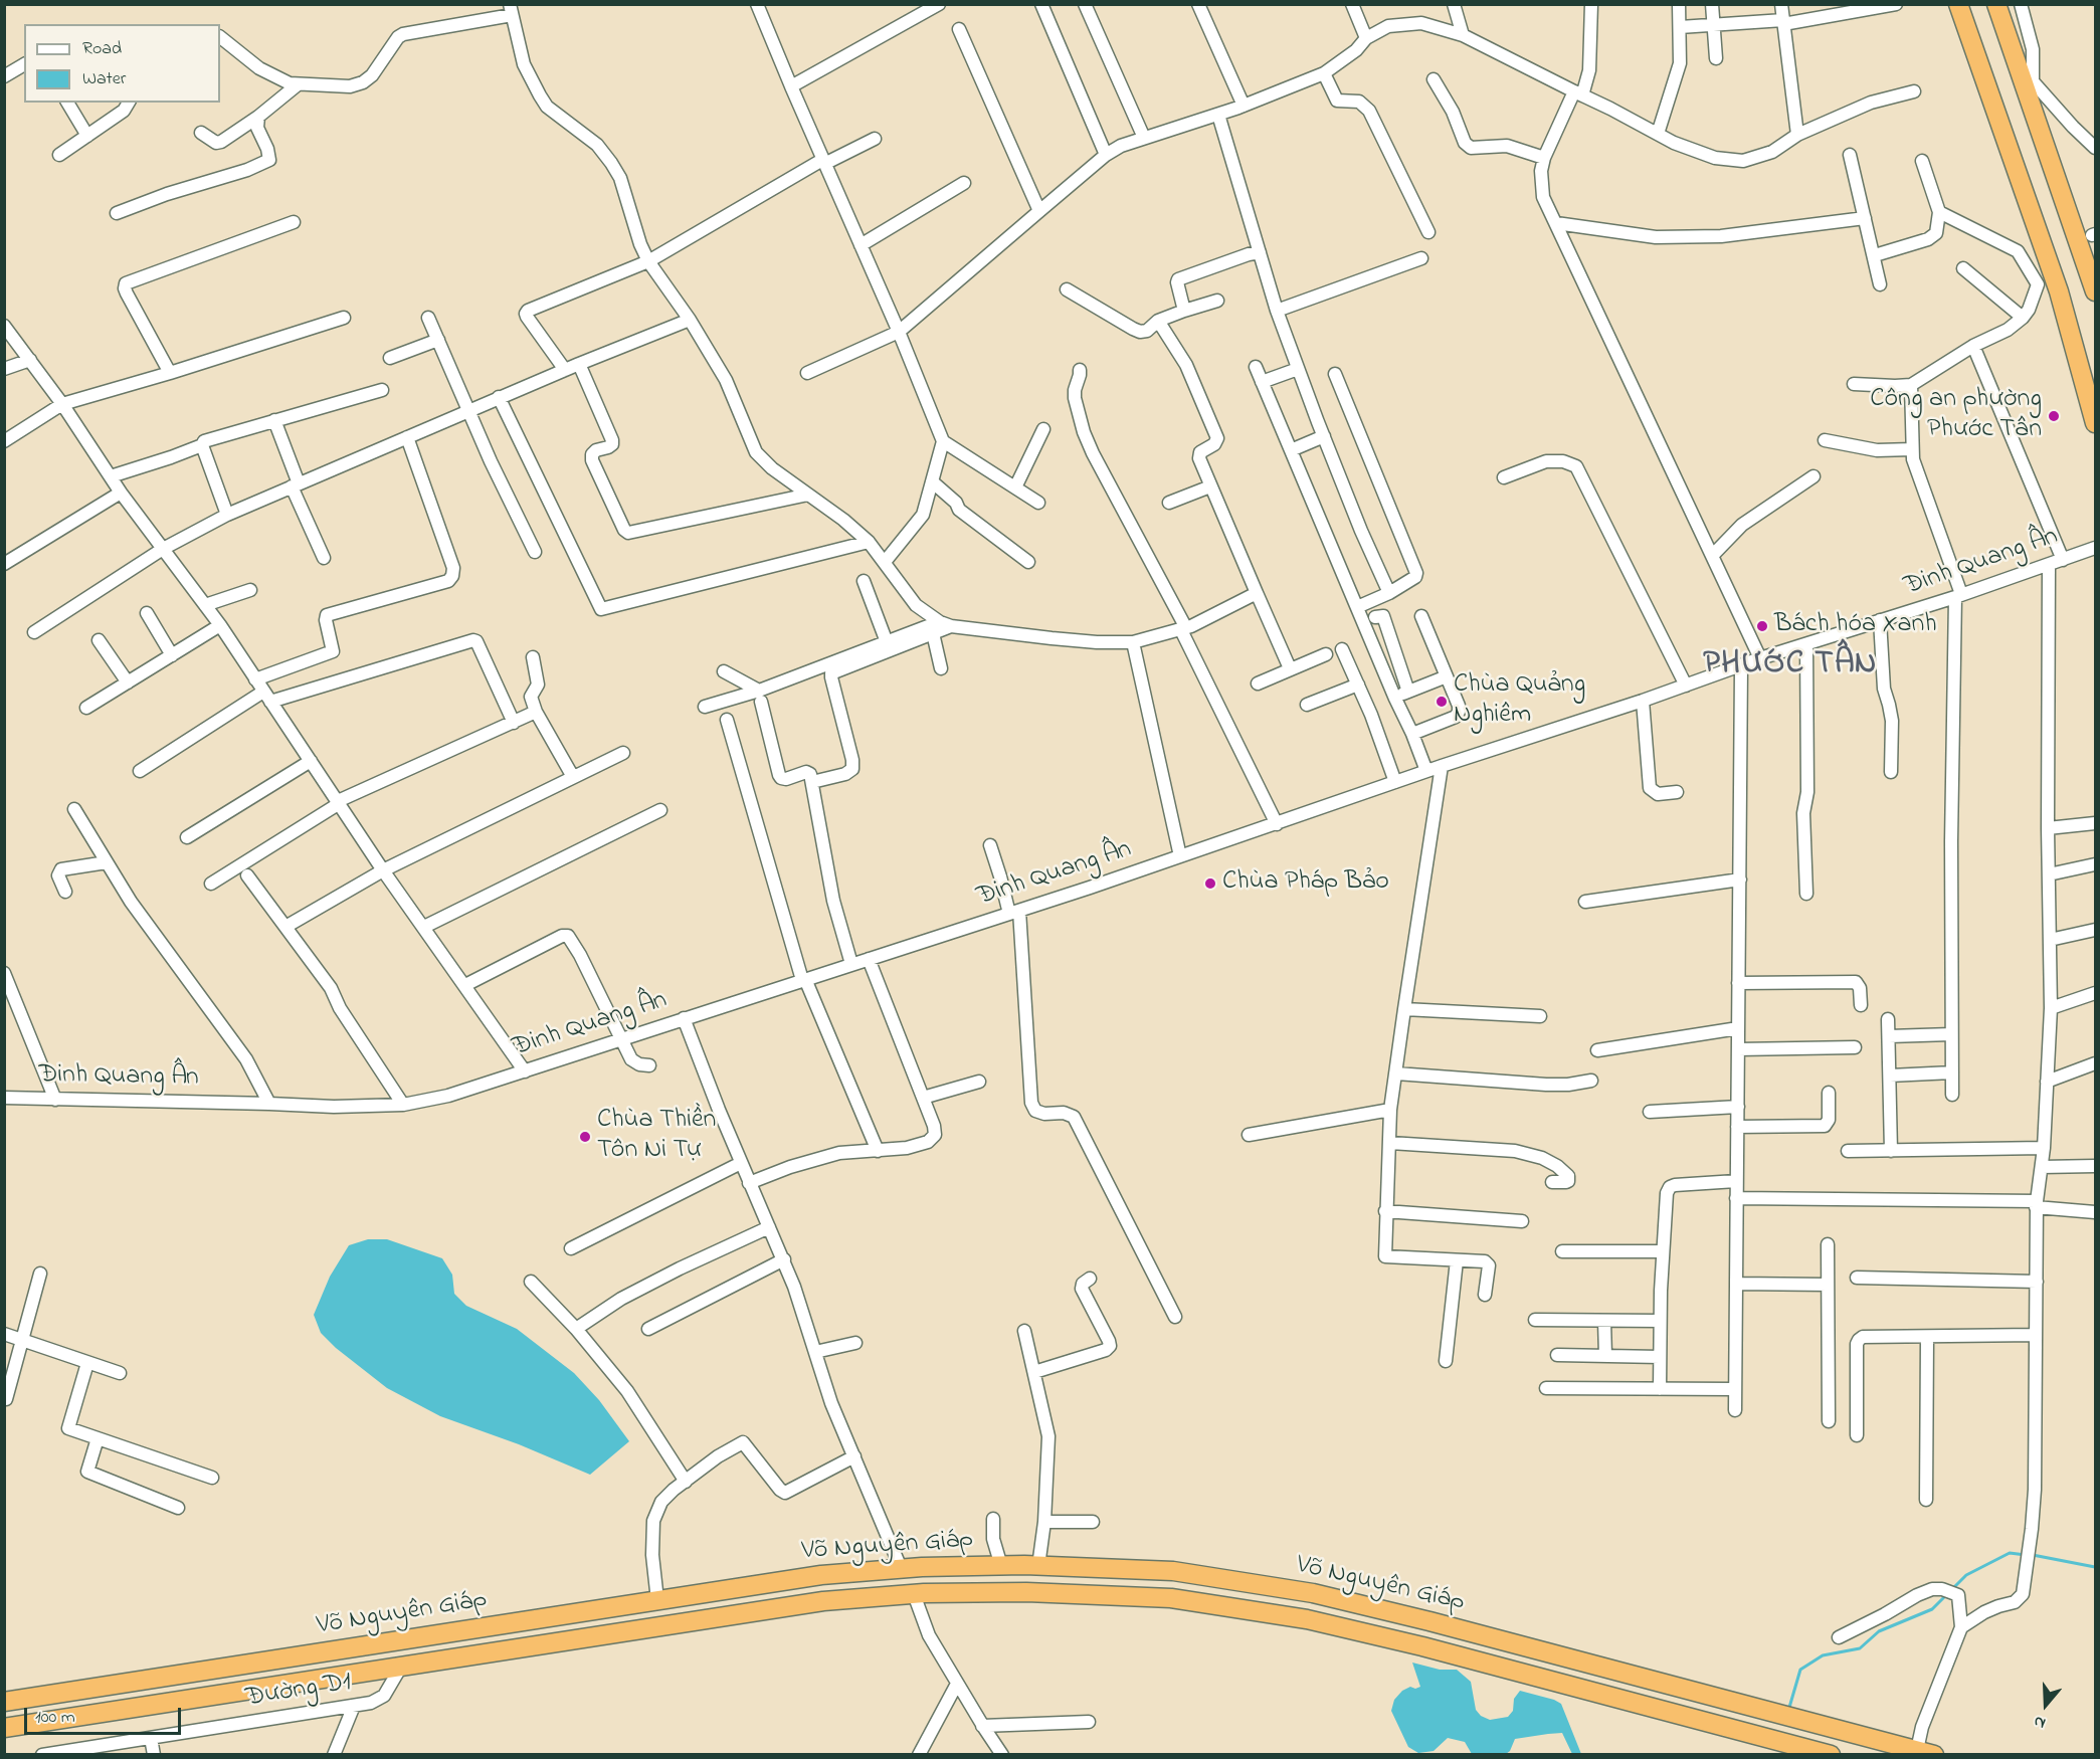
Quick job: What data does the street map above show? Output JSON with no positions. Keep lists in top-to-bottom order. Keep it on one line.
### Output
{"streets":{"highway":["Võ Nguyên Giáp"],"street":["Đinh Quang Ân","Đường D1"]},"crossings":[["Võ Nguyên Giáp","Đường D1"]],"districts":["PHƯỚC TÂN"],"places":["Công an phường Phước Tân","Bách hóa Xanh","Chùa Quảng Nghiêm","Chùa Pháp Bảo","Chùa Thiền Tôn Ni Tự"],"legend":["Road","Water"],"scale_bar":"100 m","north":"bottom"}
